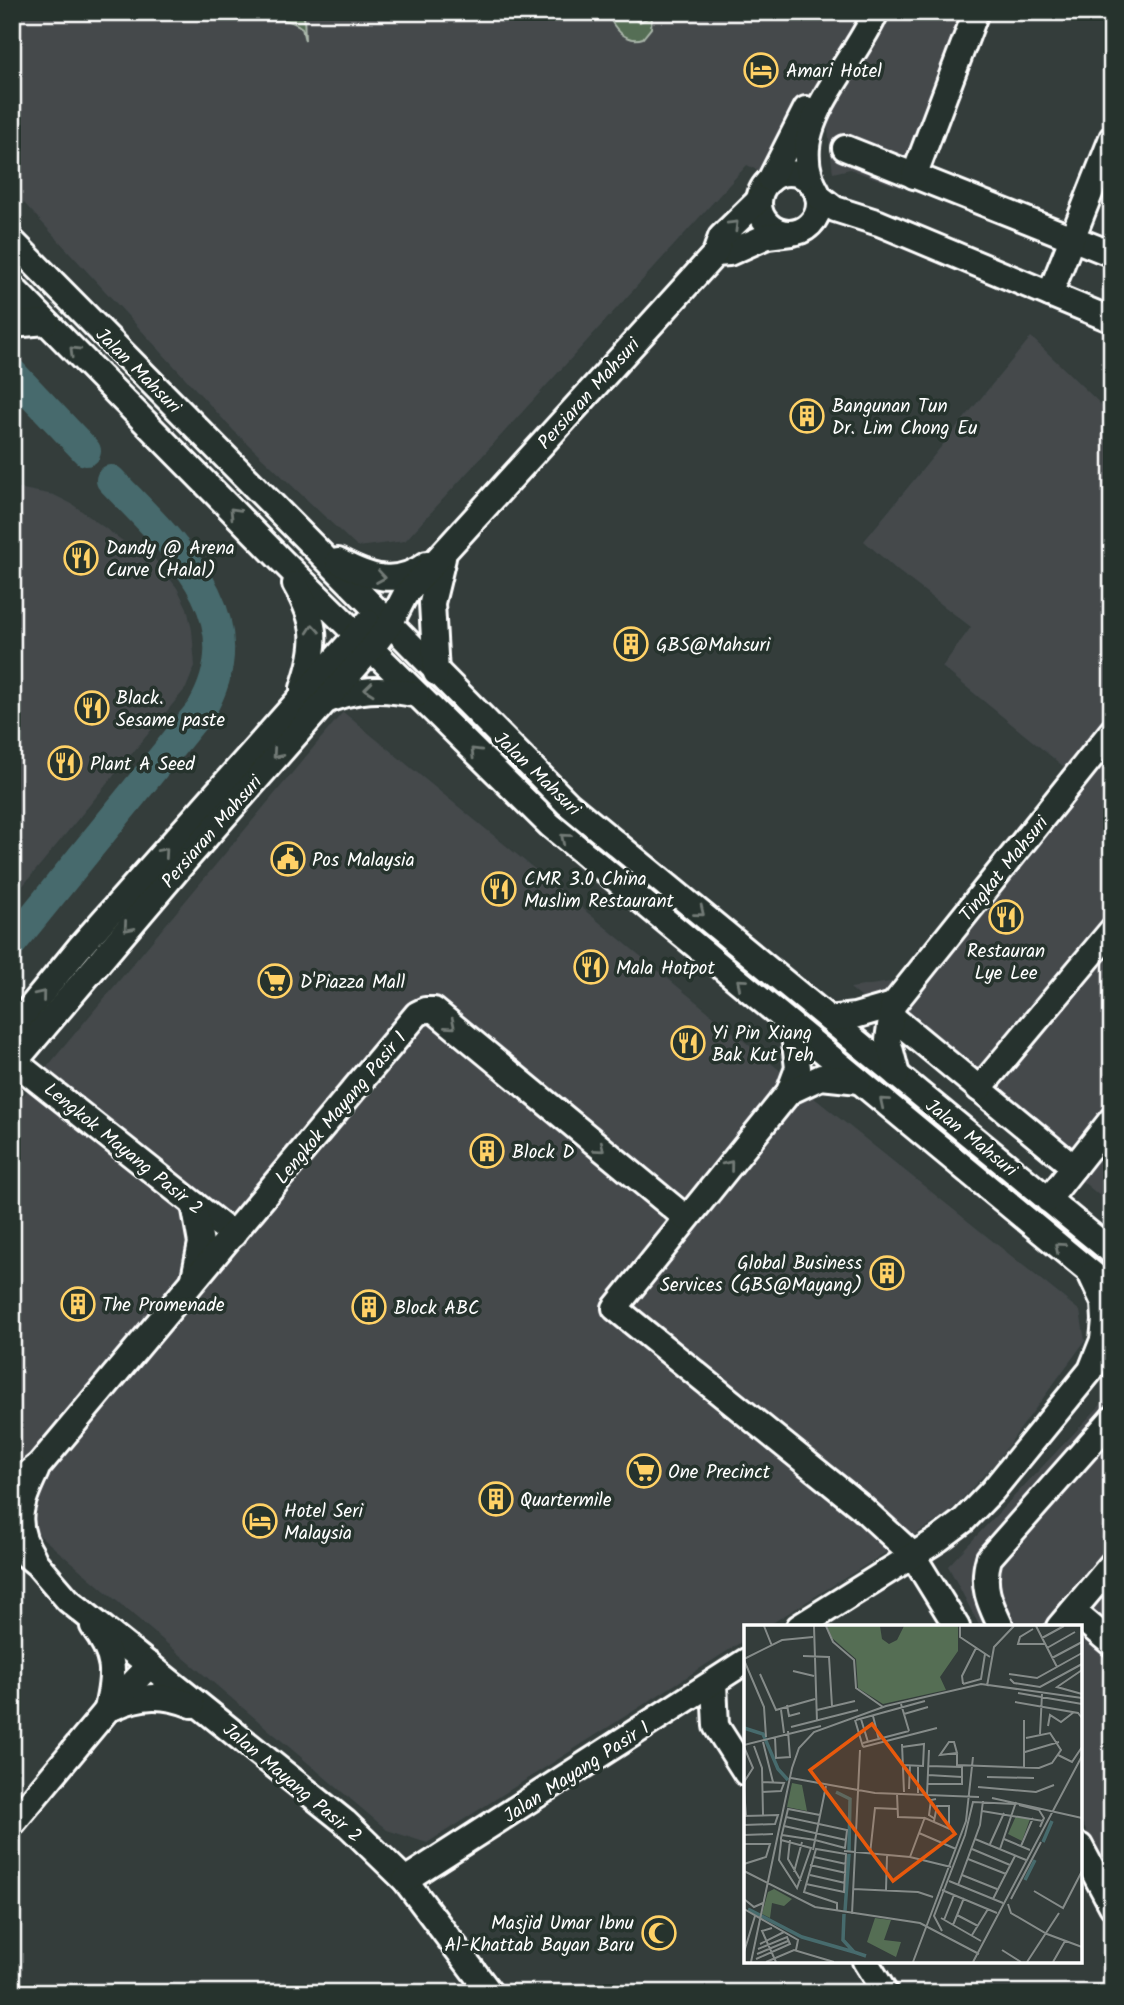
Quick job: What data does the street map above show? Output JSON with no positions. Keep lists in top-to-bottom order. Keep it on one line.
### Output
{"streets":{"street":["Jalan Mahsuri","Persiaran Mahsuri","Tingkat Mahsuri","Lengkok Mayang Pasir 1","Lengkok Mayang Pasir 2","Jalan Mayang Pasir 1","Jalan Mayang Pasir 2"]},"crossings":[["Jalan Mahsuri","Persiaran Mahsuri"],["Persiaran Mahsuri","Lengkok Mayang Pasir 2"],["Lengkok Mayang Pasir 1","Lengkok Mayang Pasir 2"],["Lengkok Mayang Pasir 1","Jalan Mayang Pasir 2"],["Jalan Mayang Pasir 1","Jalan Mayang Pasir 2"]],"places":{"hotel":["Amari Hotel","Hotel Seri Malaysia"],"building":["Bangunan Tun Dr. Lim Chong Eu","GBS@Mahsuri","Block D","Global Business Services (GBS@Mayang)","The Promenade","Block ABC","Quartermile"],"restaurant":["Dandy @ Arena Curve (Halal)","Black. Sesame paste","Plant A Seed","CMR 3.0 China Muslim Restaurant","Restauran Lye Lee","Mala Hotpot","Yi Pin Xiang Bak Kut Teh"],"public building":["Pos Malaysia"],"supermarket":["D'Piazza Mall","One Precinct"],"mosque":["Masjid Umar Ibnu Al-Khattab Bayan Baru"]}}
